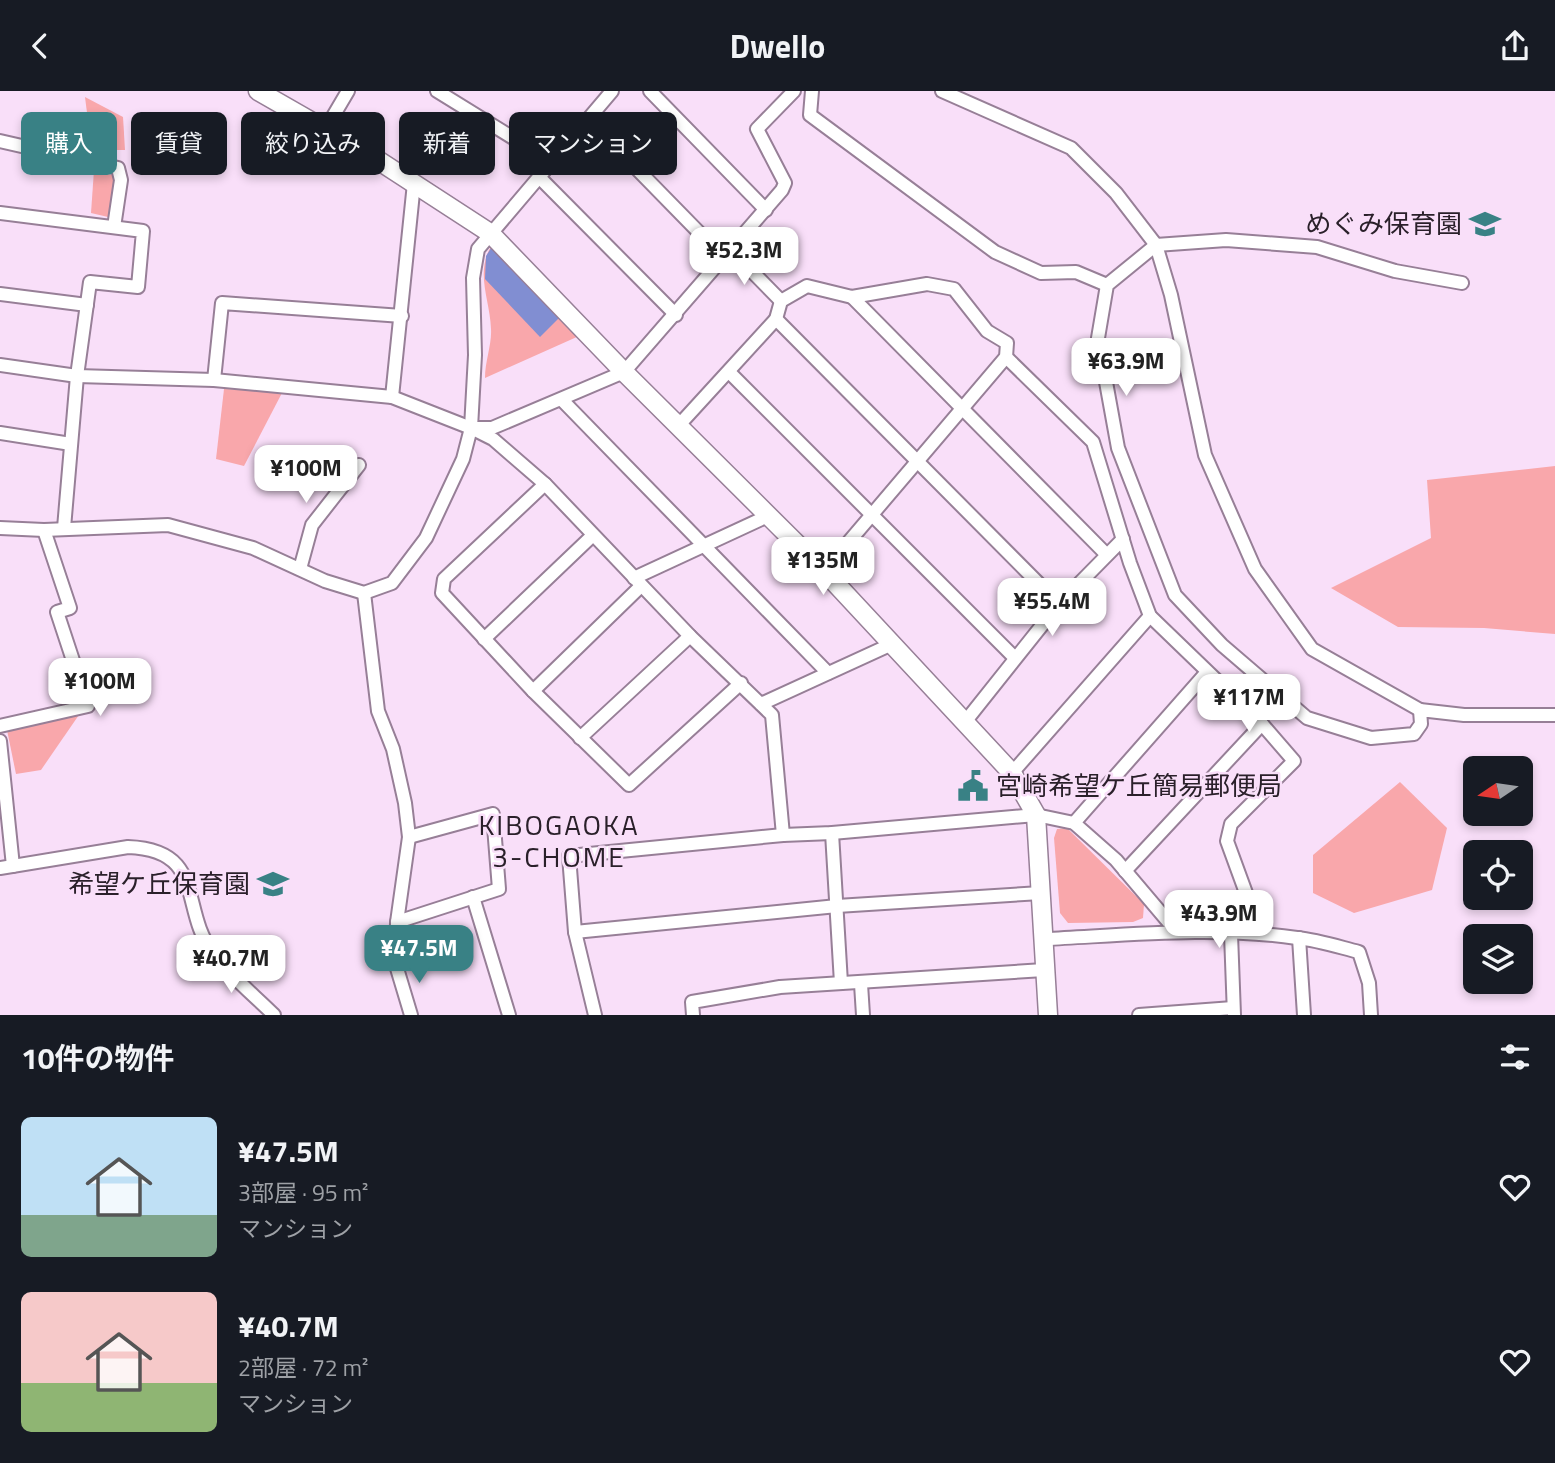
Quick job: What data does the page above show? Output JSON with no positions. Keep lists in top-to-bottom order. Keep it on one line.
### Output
{"districts":["KIBOGAOKA 3-CHOME"],"places":{"school or university":["めぐみ保育園","希望ケ丘保育園"],"public building":["宮崎希望ケ丘簡易郵便局"]},"north":"left","page":{"header":"Dwello","chip":["購入","賃貸","絞り込み","新着","マンション"],"price":["¥52.3M","¥63.9M","¥100M","¥135M","¥55.4M","¥100M","¥117M","¥43.9M","¥47.5M","¥40.7M"],"heading":"10件の物件","list":[{"name":"¥47.5M","note":"3部屋 · 95 m² · マンション"},{"name":"¥40.7M","note":"2部屋 · 72 m² · マンション"}]}}
